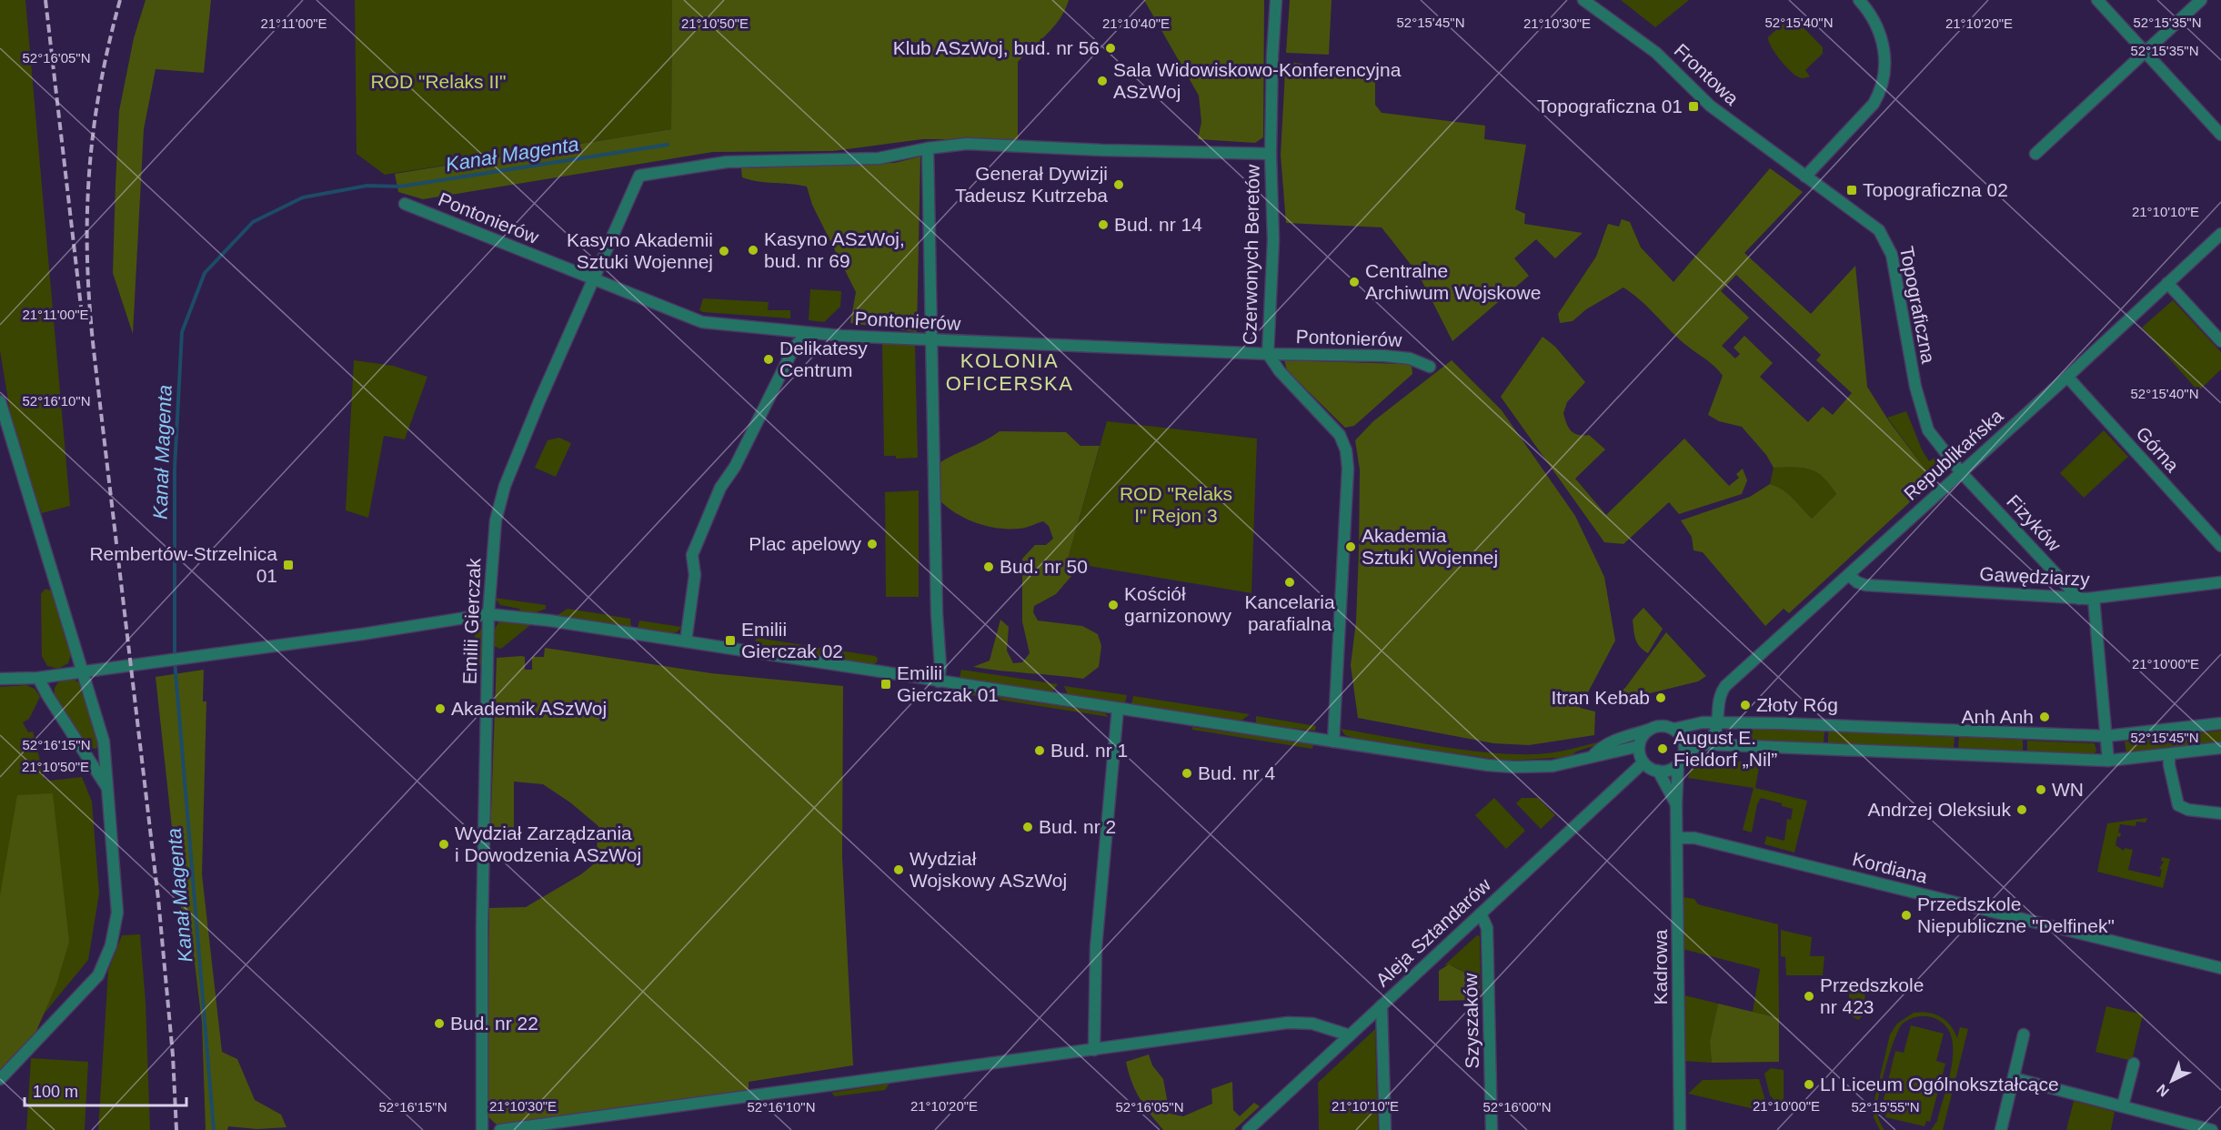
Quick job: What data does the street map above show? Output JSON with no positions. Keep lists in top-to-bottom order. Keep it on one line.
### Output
{"streets":{"street":["Frontowa","Pontonierów","Czerwonych Beretów","Topograficzna","Górna","Republikańska","Fizyków","Gawędziarzy","Emilii Gierczak","Kordiana","Aleja Sztandarów","Kadrowa","Szyszaków"]},"crossings":[["Frontowa","Topograficzna"],["Pontonierów","Czerwonych Beretów"],["Pontonierów","Emilii Gierczak"],["Topograficzna","Republikańska"],["Topograficzna","Fizyków"],["Górna","Republikańska"],["Republikańska","Fizyków"],["Republikańska","Gawędziarzy"],["Fizyków","Gawędziarzy"],["Kordiana","Kadrowa"],["Aleja Sztandarów","Kadrowa"],["Aleja Sztandarów","Szyszaków"]],"districts":["KOLONIA OFICERSKA"],"water":["Kanał Magenta"],"parks":["ROD \"Relaks II\"","ROD \"Relaks I\" Rejon 3"],"places":{"other":["Klub ASzWoj, bud. nr 56","Sala Widowiskowo-Konferencyjna ASzWoj","Generał Dywizji Tadeusz Kutrzeba","Bud. nr 14","Kasyno ASzWoj, bud. nr 69","Kasyno Akademii Sztuki Wojennej","Centralne Archiwum Wojskowe","Delikatesy Centrum","Plac apelowy","Akademia Sztuki Wojennej","Bud. nr 50","Kancelaria parafialna","Kościół garnizonowy","Itran Kebab","Złoty Róg","Akademik ASzWoj","Anh Anh","August E. Fieldorf „Nil”","Bud. nr 1","Bud. nr 4","WN","Andrzej Oleksiuk","Bud. nr 2","Wydział Zarządzania i Dowodzenia ASzWoj","Wydział Wojskowy ASzWoj","Przedszkole Niepubliczne \"Delfinek\"","Przedszkole nr 423","Bud. nr 22","LI Liceum Ogólnokształcące"],"transit":["Topograficzna 01","Topograficzna 02","Rembertów-Strzelnica 01","Emilii Gierczak 02","Emilii Gierczak 01"]},"scale_bar":"100 m","north":"bottom left","coordinates":["52°15'35\"N","52°15'45\"N","52°15'40\"N","21°11'00\"E","21°10'40\"E","21°10'30\"E","21°10'20\"E","21°10'50\"E","52°16'05\"N","21°10'10\"E","52°16'10\"N","21°10'00\"E","52°16'15\"N","52°16'00\"N","52°15'55\"N"]}
